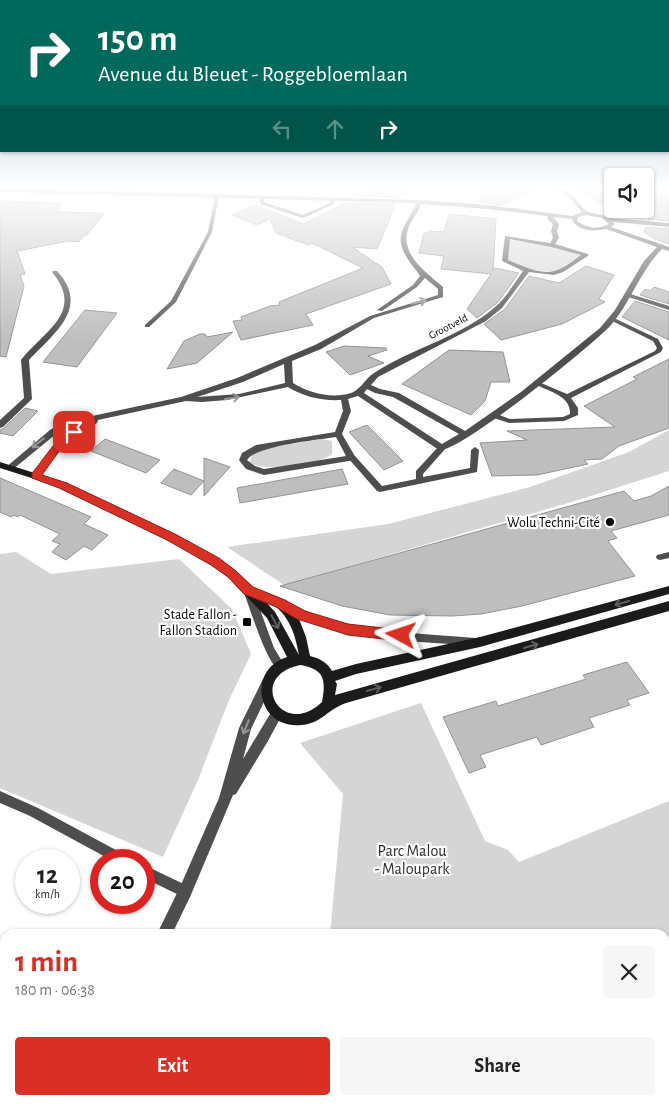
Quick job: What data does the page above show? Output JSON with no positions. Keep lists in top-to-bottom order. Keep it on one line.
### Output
{"streets":{"street":["Grootveld"]},"parks":["Parc Malou - Maloupark"],"places":{"other":["Wolu Techni-Cité"],"transit":["Stade Fallon - Fallon Stadion"]},"page":{"turn":["150 m","Avenue du Bleuet - Roggebloemlaan"],"speed":"12 km/h","limit":"20","heading":["1 min","180 m · 06:38"],"buttons":["Exit","Share"]}}
